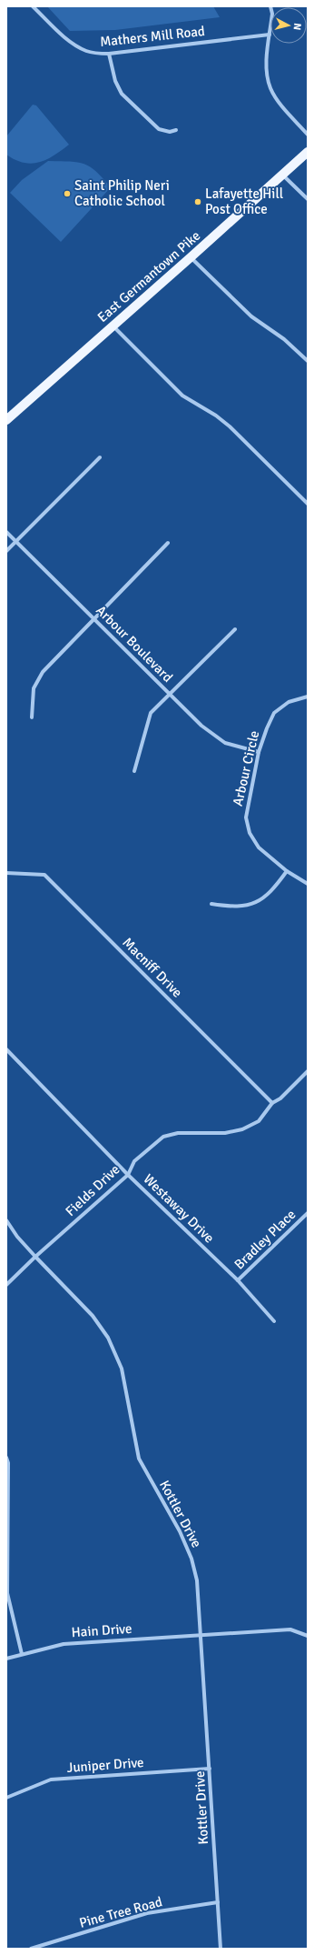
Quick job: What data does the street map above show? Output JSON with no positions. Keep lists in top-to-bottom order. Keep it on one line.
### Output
{"streets":{"main road":["East Germantown Pike"],"street":["Mathers Mill Road","Arbour Boulevard","Arbour Circle","Macniff Drive","Fields Drive","Westaway Drive","Bradley Place","Kottler Drive","Hain Drive","Juniper Drive","Pine Tree Road"]},"crossings":[["Arbour Boulevard","Arbour Circle"],["Macniff Drive","Fields Drive"],["Fields Drive","Westaway Drive"],["Fields Drive","Kottler Drive"],["Westaway Drive","Bradley Place"],["Kottler Drive","Hain Drive"],["Kottler Drive","Juniper Drive"],["Kottler Drive","Pine Tree Road"]],"places":["Saint Philip Neri Catholic School","Lafayette Hill Post Office"],"north":"right"}
